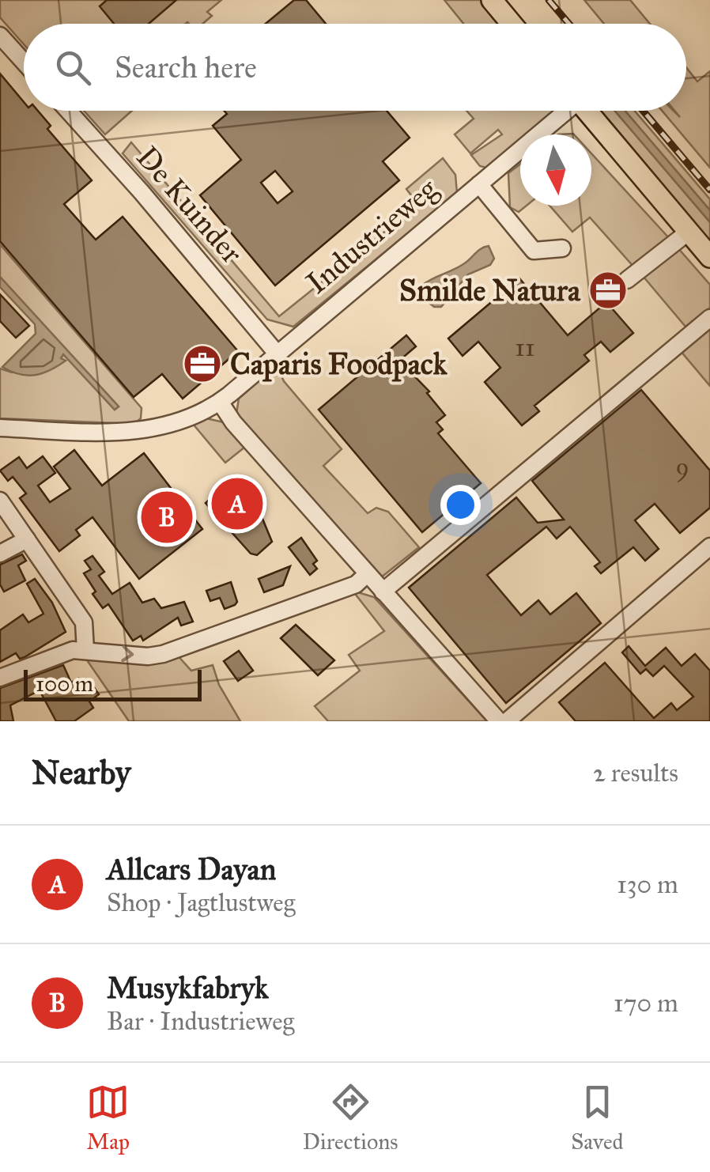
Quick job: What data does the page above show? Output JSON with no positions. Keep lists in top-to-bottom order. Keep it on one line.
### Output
{"streets":{"main road":["Industrieweg"],"street":["De Kuinder"]},"crossings":[["De Kuinder","Industrieweg"]],"places":{"office":["Smilde Natura","Caparis Foodpack"]},"house_numbers":["11","9"],"scale_bar":"100 m","north":"bottom","page":{"search":"Search here","pins":["A","B"],"scale":"100 m","heading":["Nearby","2 results"],"list":[{"mark":"A","name":"Allcars Dayan","note":"Shop · Jagtlustweg","value":"130 m"},{"mark":"B","name":"Musykfabryk","note":"Bar · Industrieweg","value":"170 m"}],"nav":["Map","Directions","Saved"]}}
